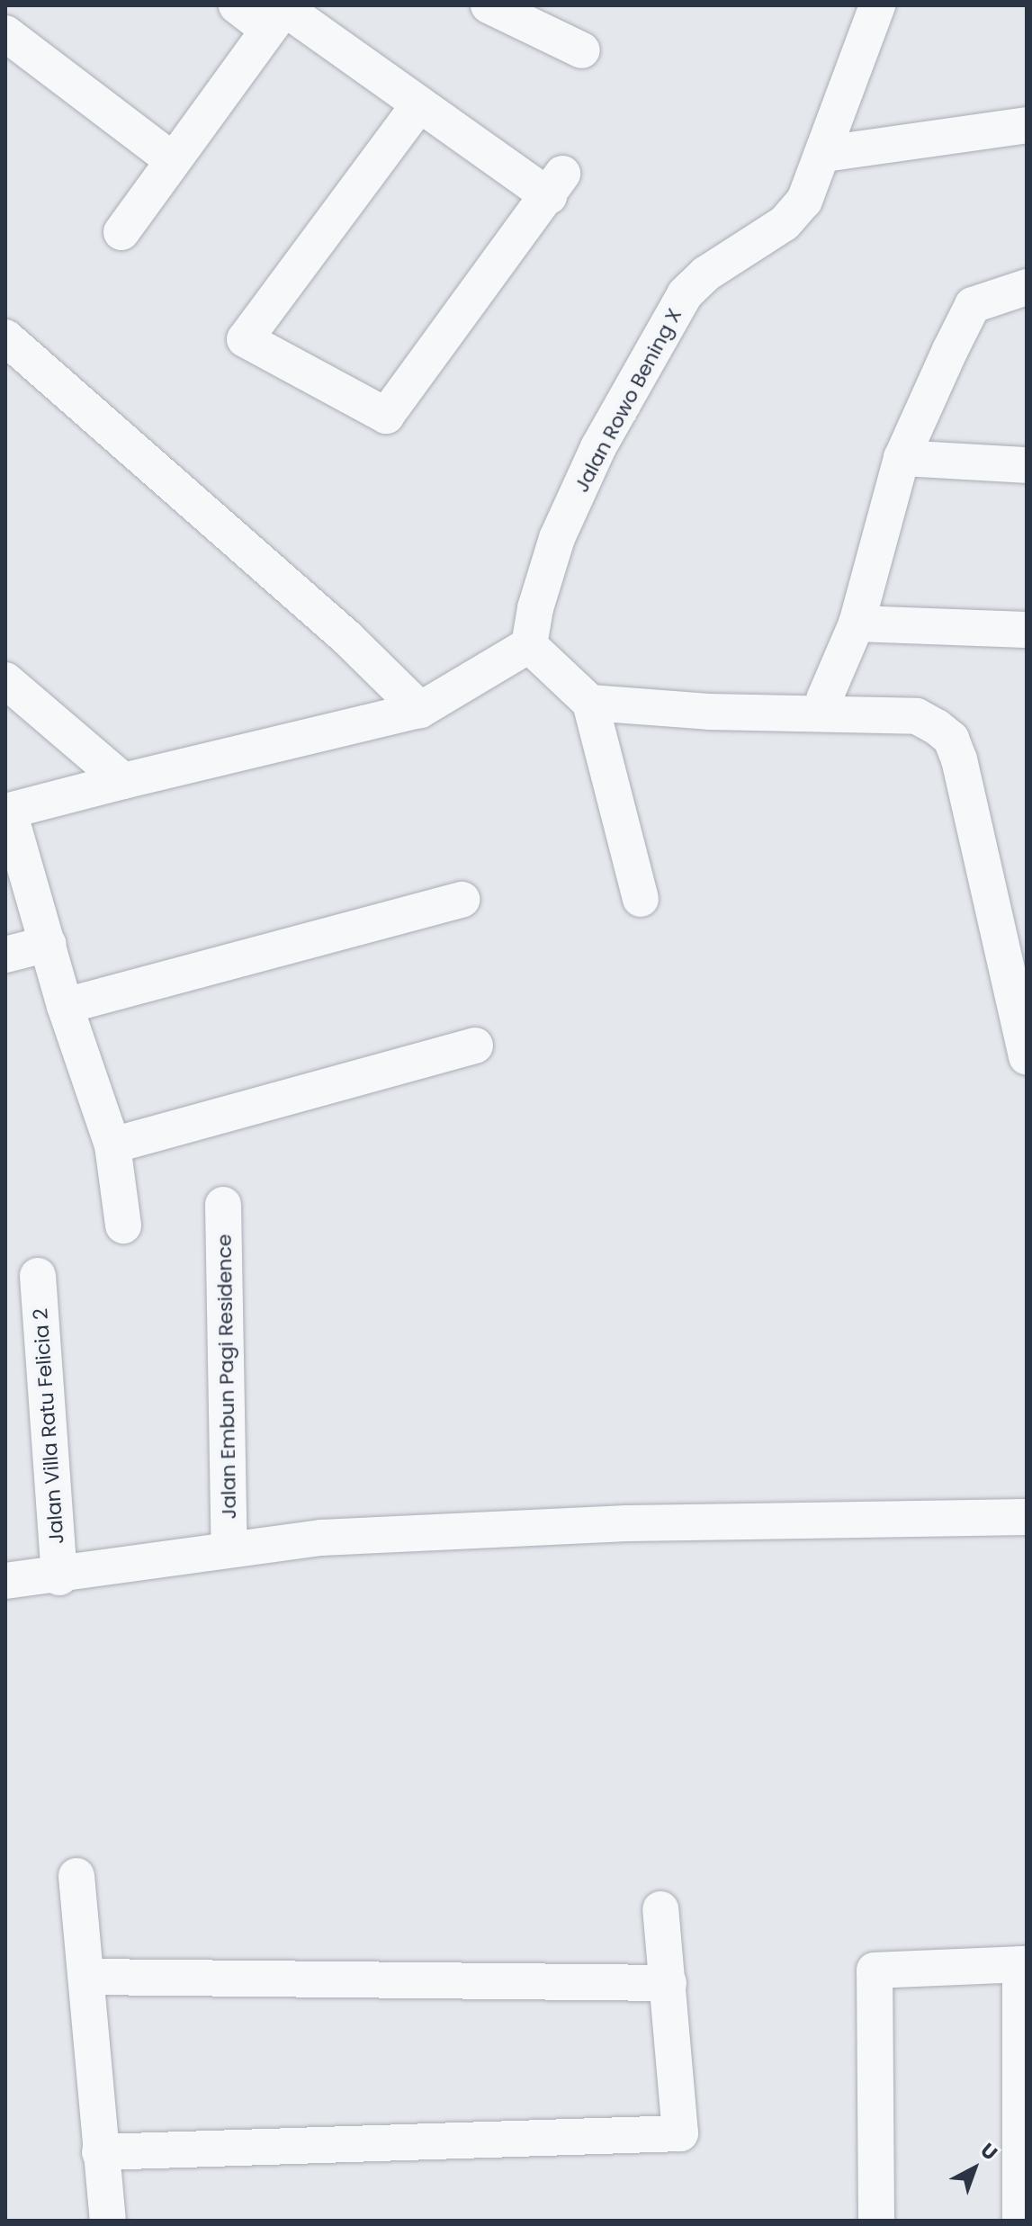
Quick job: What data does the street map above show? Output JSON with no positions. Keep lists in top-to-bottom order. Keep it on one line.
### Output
{"streets":{"street":["Jalan Rowo Bening X","Jalan Embun Pagi Residence","Jalan Villa Ratu Felicia 2"]},"north":"top right"}
